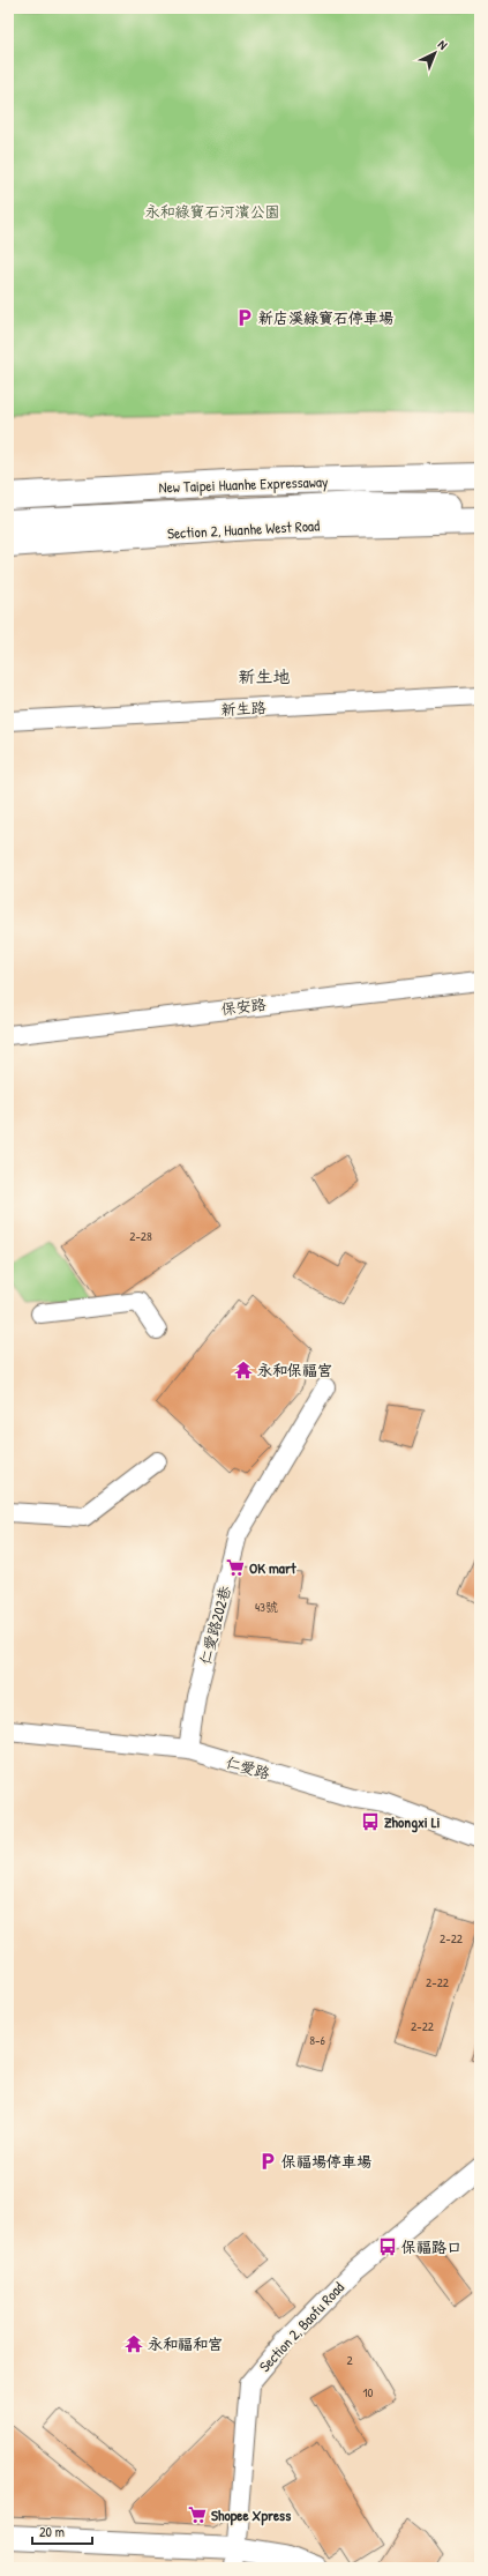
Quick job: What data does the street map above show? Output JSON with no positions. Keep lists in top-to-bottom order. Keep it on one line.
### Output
{"streets":{"main road":["New Taipei Huanhe Expressaway","Section 2, Huanhe West Road"],"street":["新生路","保安路","仁愛路202巷","仁愛路","Section 2, Baofu Road"]},"crossings":[["仁愛路202巷","仁愛路"]],"districts":["新生地"],"parks":["永和綠寶石河濱公園"],"places":{"parking":["新店溪綠寶石停車場","保福場停車場"],"temple":["永和保福宮","永和福和宮"],"supermarket":["OK mart","Shopee Xpress"],"bus stop":["Zhongxi Li","保福路口"]},"house_numbers":["2-28","43號","2-22","2-22","2-22","8-6","2","10"],"scale_bar":"20 m","north":"top right"}
